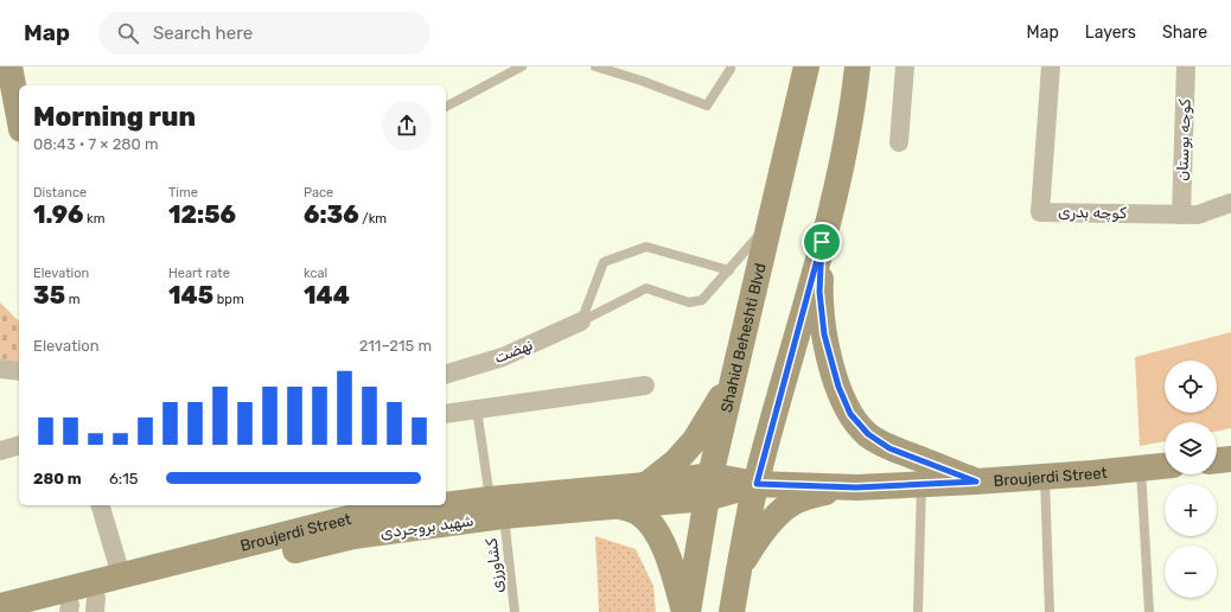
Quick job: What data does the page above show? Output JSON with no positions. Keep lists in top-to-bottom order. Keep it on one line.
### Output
{"streets":{"main road":["Shahid Beheshti Blvd","Broujerdi Street"],"street":["کوچه بوستان","کوچه بدری","نهضت"],"lane":["کشاورزی"]},"crossings":[["کوچه بوستان","کوچه بدری"],["Shahid Beheshti Blvd","Broujerdi Street"],["Broujerdi Street","کشاورزی"]],"page":{"header":"Map","search":"Search here","nav":["Map","Layers","Share"],"heading":["Morning run","08:43 · 7 × 280 m"],"stats":[["Distance","1.96 km"],["Time","12:56"],["Pace","6:36 /km"],["Elevation","35 m"],["Heart rate","145 bpm"],["kcal","144"]],"chart":["Elevation","211–215 m"],"map_buttons":["+","−"],"list":[{"name":"280 m","note":"6:15"}]}}
